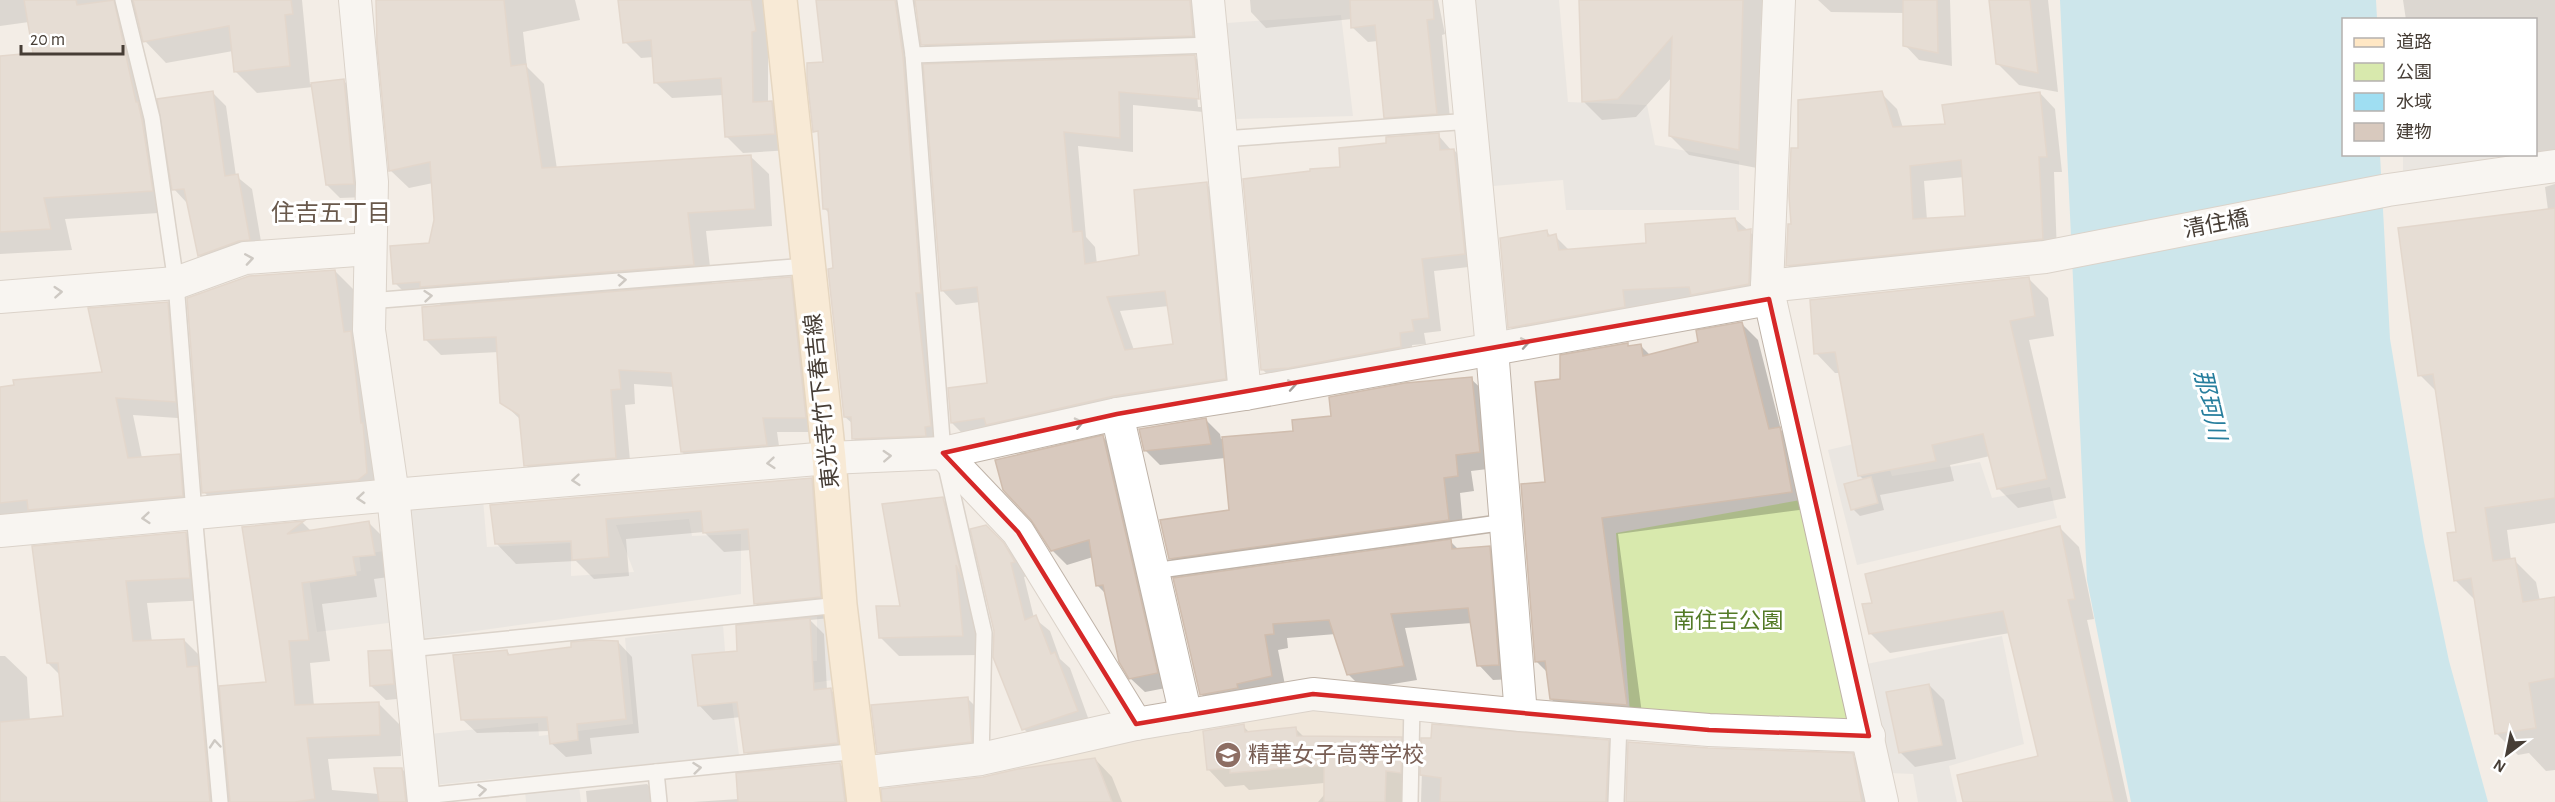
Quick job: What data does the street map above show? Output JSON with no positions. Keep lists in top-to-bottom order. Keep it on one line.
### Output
{"streets":{"main road":["東光寺竹下春吉線"],"street":["清住橋"]},"crossings":[["清住橋","東光寺竹下春吉線"]],"districts":["住吉五丁目"],"water":["那珂川"],"parks":["南住吉公園"],"places":{"school or university":["精華女子高等学校"]},"legend":["道路","公園","水域","建物"],"scale_bar":"20 m","north":"bottom left"}
